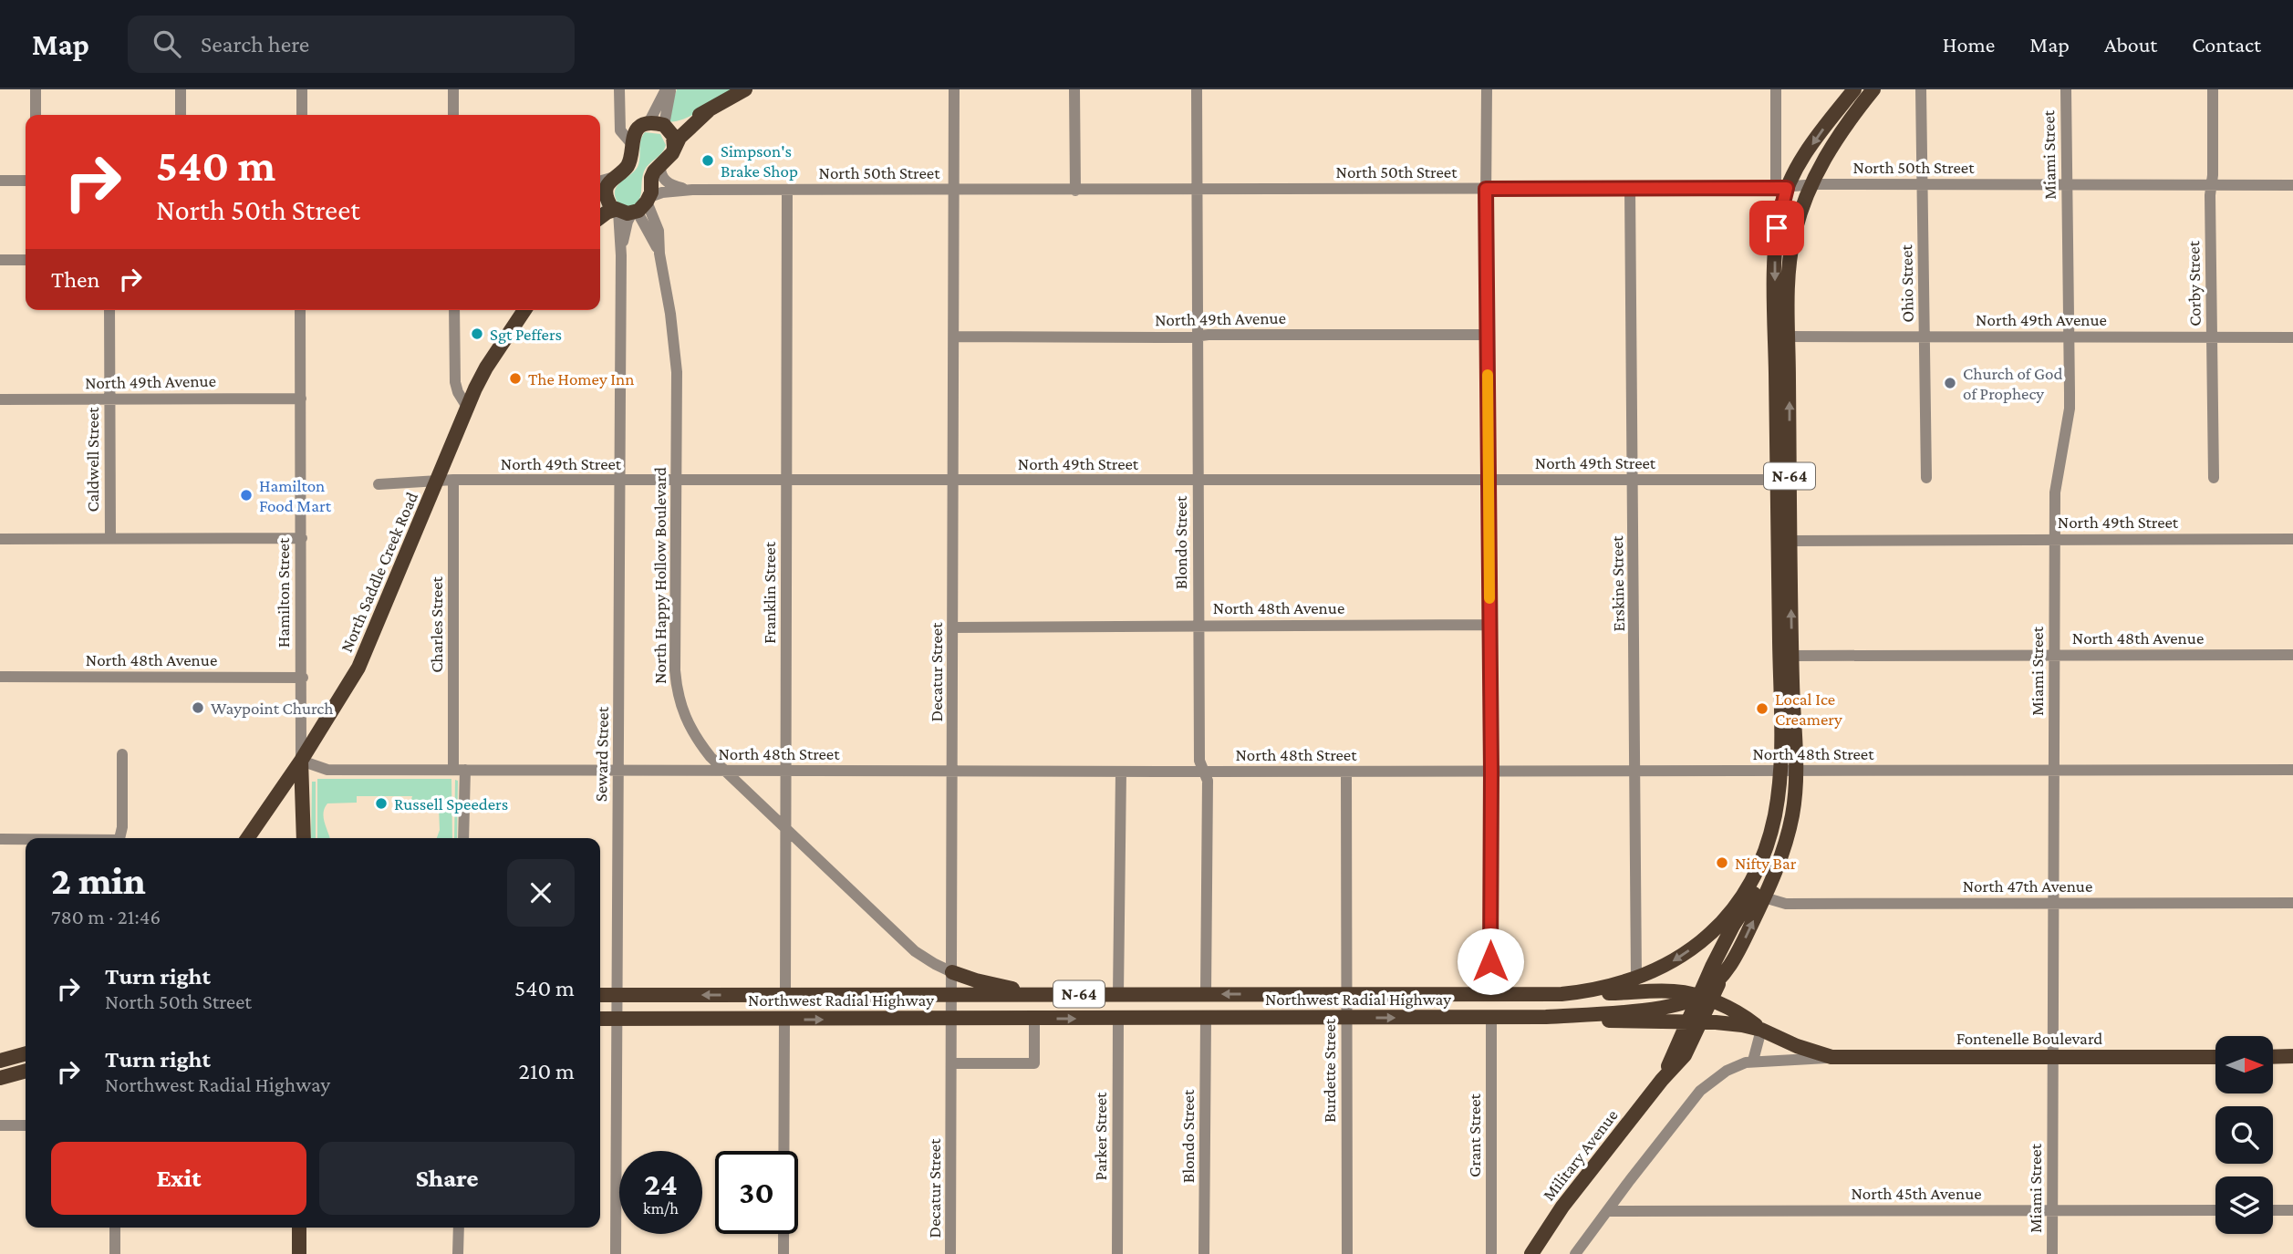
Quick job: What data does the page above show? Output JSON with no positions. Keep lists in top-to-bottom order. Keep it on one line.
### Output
{"streets":{"main road":["N-64","North Saddle Creek Road","Hamilton Street","Northwest Radial Highway","Fontenelle Boulevard","Military Avenue"],"street":["Miami Street","North 50th Street","Ohio Street","Corby Street","North 49th Avenue","Caldwell Street","North 49th Street","Blondo Street","North Happy Hollow Boulevard","Erskine Street","Franklin Street","North 48th Avenue","Charles Street","Decatur Street","North 48th Street","Seward Street","North 47th Avenue","Burdette Street","Grant Street","Parker Street","North 45th Avenue"]},"crossings":[["Miami Street","North 50th Street"],["Miami Street","North 49th Avenue"],["Miami Street","North 49th Street"],["Miami Street","North 48th Avenue"],["Miami Street","North 48th Street"],["Miami Street","North 47th Avenue"],["Miami Street","Fontenelle Boulevard"],["Miami Street","North 45th Avenue"],["North 50th Street","Ohio Street"],["North 50th Street","Corby Street"],["North 50th Street","Blondo Street"],["North 50th Street","North Happy Hollow Boulevard"],["North 50th Street","Erskine Street"],["North 50th Street","Franklin Street"],["North 50th Street","Decatur Street"],["North 50th Street","Seward Street"],["North 50th Street","Northwest Radial Highway"],["Ohio Street","North 49th Avenue"],["Corby Street","North 49th Avenue"],["North 49th Avenue","Caldwell Street"],["North 49th Avenue","Blondo Street"],["North 49th Avenue","Hamilton Street"],["North 49th Avenue","Decatur Street"],["North 49th Avenue","Northwest Radial Highway"],["North 49th Street","Blondo Street"],["North 49th Street","North Saddle Creek Road"],["North 49th Street","North Happy Hollow Boulevard"],["North 49th Street","Erskine Street"],["North 49th Street","Franklin Street"],["North 49th Street","Charles Street"],["North 49th Street","Decatur Street"],["North 49th Street","Seward Street"],["North 49th Street","Northwest Radial Highway"],["Blondo Street","North 48th Avenue"],["Blondo Street","North 48th Street"],["Blondo Street","Northwest Radial Highway"],["North Saddle Creek Road","Hamilton Street"],["North Saddle Creek Road","North 48th Street"],["North Happy Hollow Boulevard","Franklin Street"],["North Happy Hollow Boulevard","Decatur Street"],["North Happy Hollow Boulevard","North 48th Street"],["North Happy Hollow Boulevard","Seward Street"],["Erskine Street","North 48th Street"],["Erskine Street","Northwest Radial Highway"],["Hamilton Street","North 48th Avenue"],["Hamilton Street","North 48th Street"],["Franklin Street","North 48th Street"],["Franklin Street","Northwest Radial Highway"],["North 48th Avenue","Decatur Street"],["North 48th Avenue","Northwest Radial Highway"],["Charles Street","North 48th Street"],["Decatur Street","North 48th Street"],["Decatur Street","Northwest Radial Highway"],["North 48th Street","Seward Street"],["North 48th Street","Northwest Radial Highway"],["North 48th Street","Burdette Street"],["Seward Street","Northwest Radial Highway"],["North 47th Avenue","Northwest Radial Highway"],["Northwest Radial Highway","Burdette Street"],["Northwest Radial Highway","Grant Street"],["Northwest Radial Highway","Parker Street"],["Northwest Radial Highway","Military Avenue"],["Fontenelle Boulevard","North 45th Avenue"]],"places":["Simpson's Brake Shop","Sgt Peffers","The Homey Inn","Church of God of Prophecy","Hamilton Food Mart","Waypoint Church","Local Ice Creamery","Russell Speeders","Nifty Bar"],"north":"right","page":{"header":"Map","search":"Search here","nav":["Home","Map","About","Contact"],"turn":["540 m","North 50th Street"],"then":"Then","heading":["2 min","780 m · 21:46"],"list":[{"name":"Turn right","note":"North 50th Street","value":"540 m"},{"name":"Turn right","note":"Northwest Radial Highway","value":"210 m"}],"buttons":["Exit","Share"],"speed":"24 km/h","limit":"30"}}
